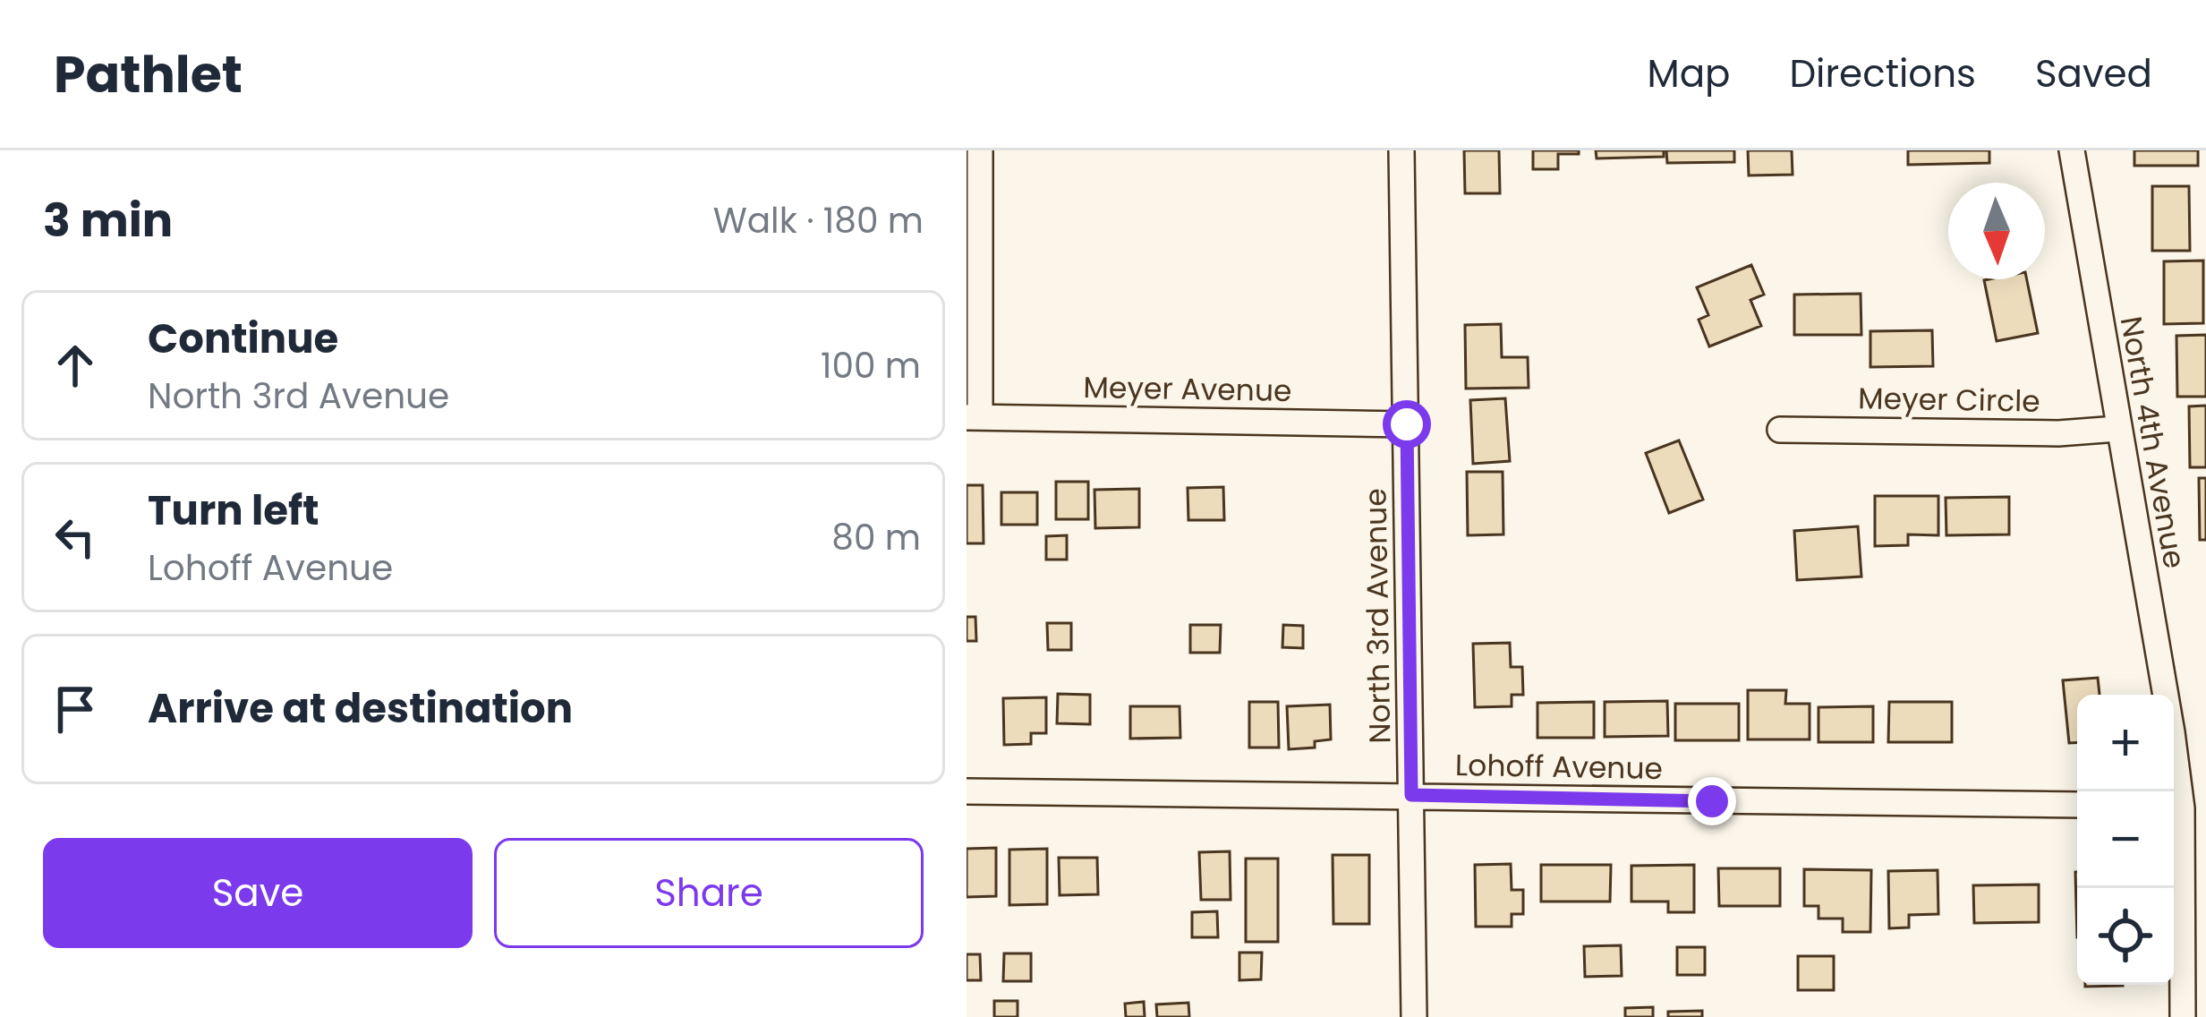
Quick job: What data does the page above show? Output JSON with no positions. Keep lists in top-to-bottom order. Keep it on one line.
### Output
{"streets":{"street":["Meyer Avenue","Meyer Circle","North 4th Avenue","North 3rd Avenue","Lohoff Avenue"]},"crossings":[["Meyer Avenue","North 3rd Avenue"],["Meyer Circle","North 4th Avenue"],["North 3rd Avenue","Lohoff Avenue"]],"north":"bottom","page":{"header":"Pathlet","nav":["Map","Directions","Saved"],"heading":["3 min","Walk · 180 m"],"list":[["Continue","North 3rd Avenue","100 m"],["Turn left","Lohoff Avenue","80 m"],"Arrive at destination"],"map_buttons":["+","−"],"buttons":["Save","Share"]}}
